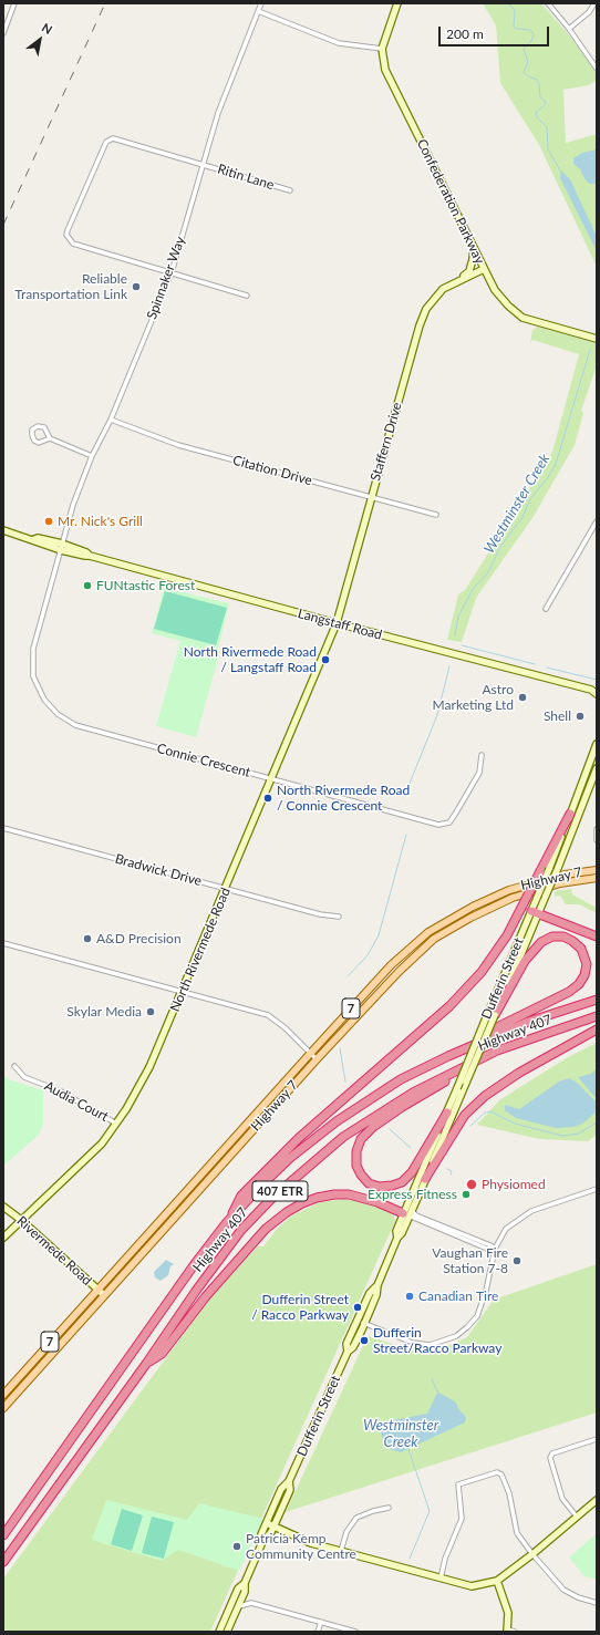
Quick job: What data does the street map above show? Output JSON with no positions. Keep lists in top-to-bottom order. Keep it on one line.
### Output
{"streets":{"highway":["Highway 407","407 ETR"],"main road":["Confederation Parkway","Staffern Drive","Langstaff Road","Highway 7","North Rivermede Road","Dufferin Street","7","Rivermede Road"],"street":["Ritin Lane","Spinnaker Way","Citation Drive","Connie Crescent","Bradwick Drive","Audia Court"]},"crossings":[["Ritin Lane","Spinnaker Way"],["Confederation Parkway","Staffern Drive"],["Spinnaker Way","Citation Drive"],["Spinnaker Way","Langstaff Road"],["Spinnaker Way","Connie Crescent"],["Staffern Drive","Citation Drive"],["Staffern Drive","Langstaff Road"],["Staffern Drive","North Rivermede Road"],["Langstaff Road","Connie Crescent"],["Langstaff Road","North Rivermede Road"],["Connie Crescent","North Rivermede Road"],["Bradwick Drive","North Rivermede Road"],["Highway 7","Rivermede Road"],["North Rivermede Road","Audia Court"],["North Rivermede Road","Rivermede Road"]],"water":["Westminster Creek"],"places":["Reliable Transportation Link","Mr. Nick's Grill","FUNtastic Forest","North Rivermede Road / Langstaff Road","Astro Marketing Ltd","Shell","North Rivermede Road / Connie Crescent","A&D Precision","Skylar Media","Physiomed","Express Fitness","Vaughan Fire Station 7-8","Canadian Tire","Dufferin Street / Racco Parkway","Dufferin Street/Racco Parkway","Patricia Kemp Community Centre"],"scale_bar":"200 m","north":"top right"}
